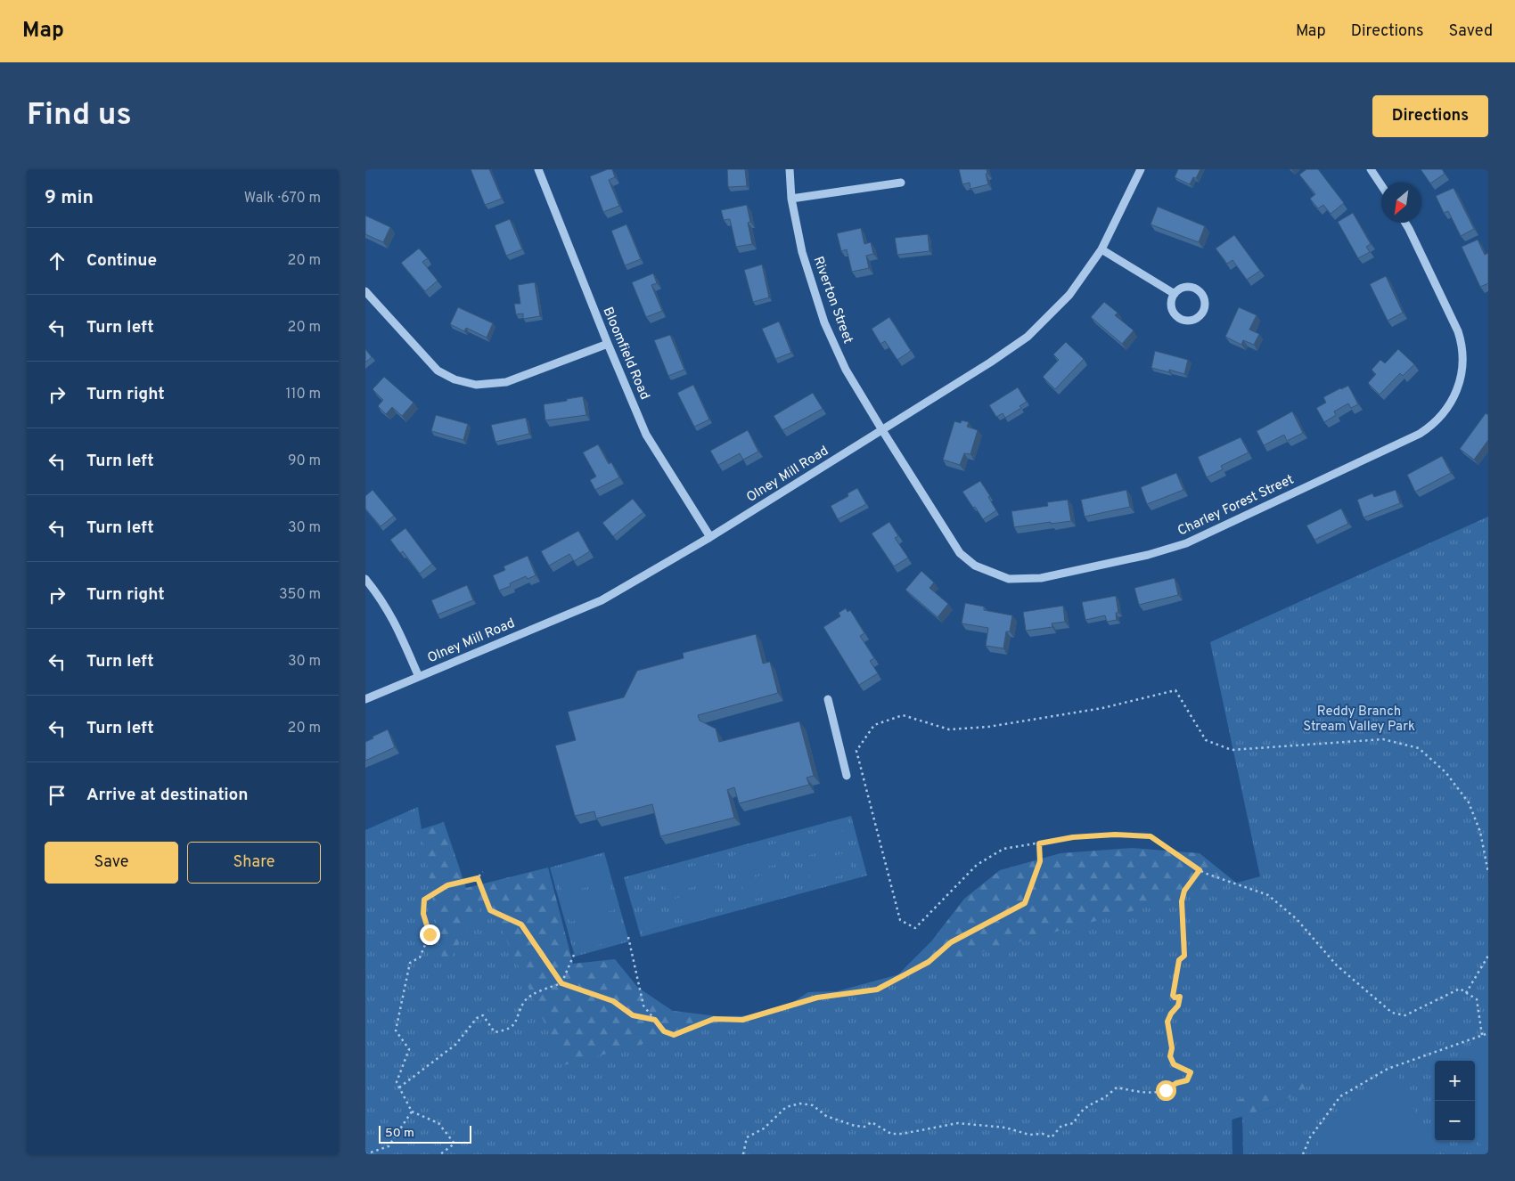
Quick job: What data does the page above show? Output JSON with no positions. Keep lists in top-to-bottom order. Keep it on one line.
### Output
{"streets":{"street":["Riverton Street","Bloomfield Road","Olney Mill Road","Charley Forest Street"]},"crossings":[["Riverton Street","Olney Mill Road"],["Riverton Street","Charley Forest Street"],["Bloomfield Road","Olney Mill Road"],["Olney Mill Road","Charley Forest Street"]],"parks":["Reddy Branch Stream Valley Park"],"scale_bar":"50 m","north":"bottom left","page":{"header":"Map","nav":["Map","Directions","Saved"],"buttons":["Directions",["Save","Share"]],"title":"Find us","heading":["9 min","Walk · 670 m"],"list":[["Continue","20 m"],["Turn left","20 m"],["Turn right","110 m"],["Turn left","90 m"],["Turn left","30 m"],["Turn right","350 m"],["Turn left","30 m"],["Turn left","20 m"],"Arrive at destination"],"map_buttons":["+","−"],"scale":"50 m"}}
